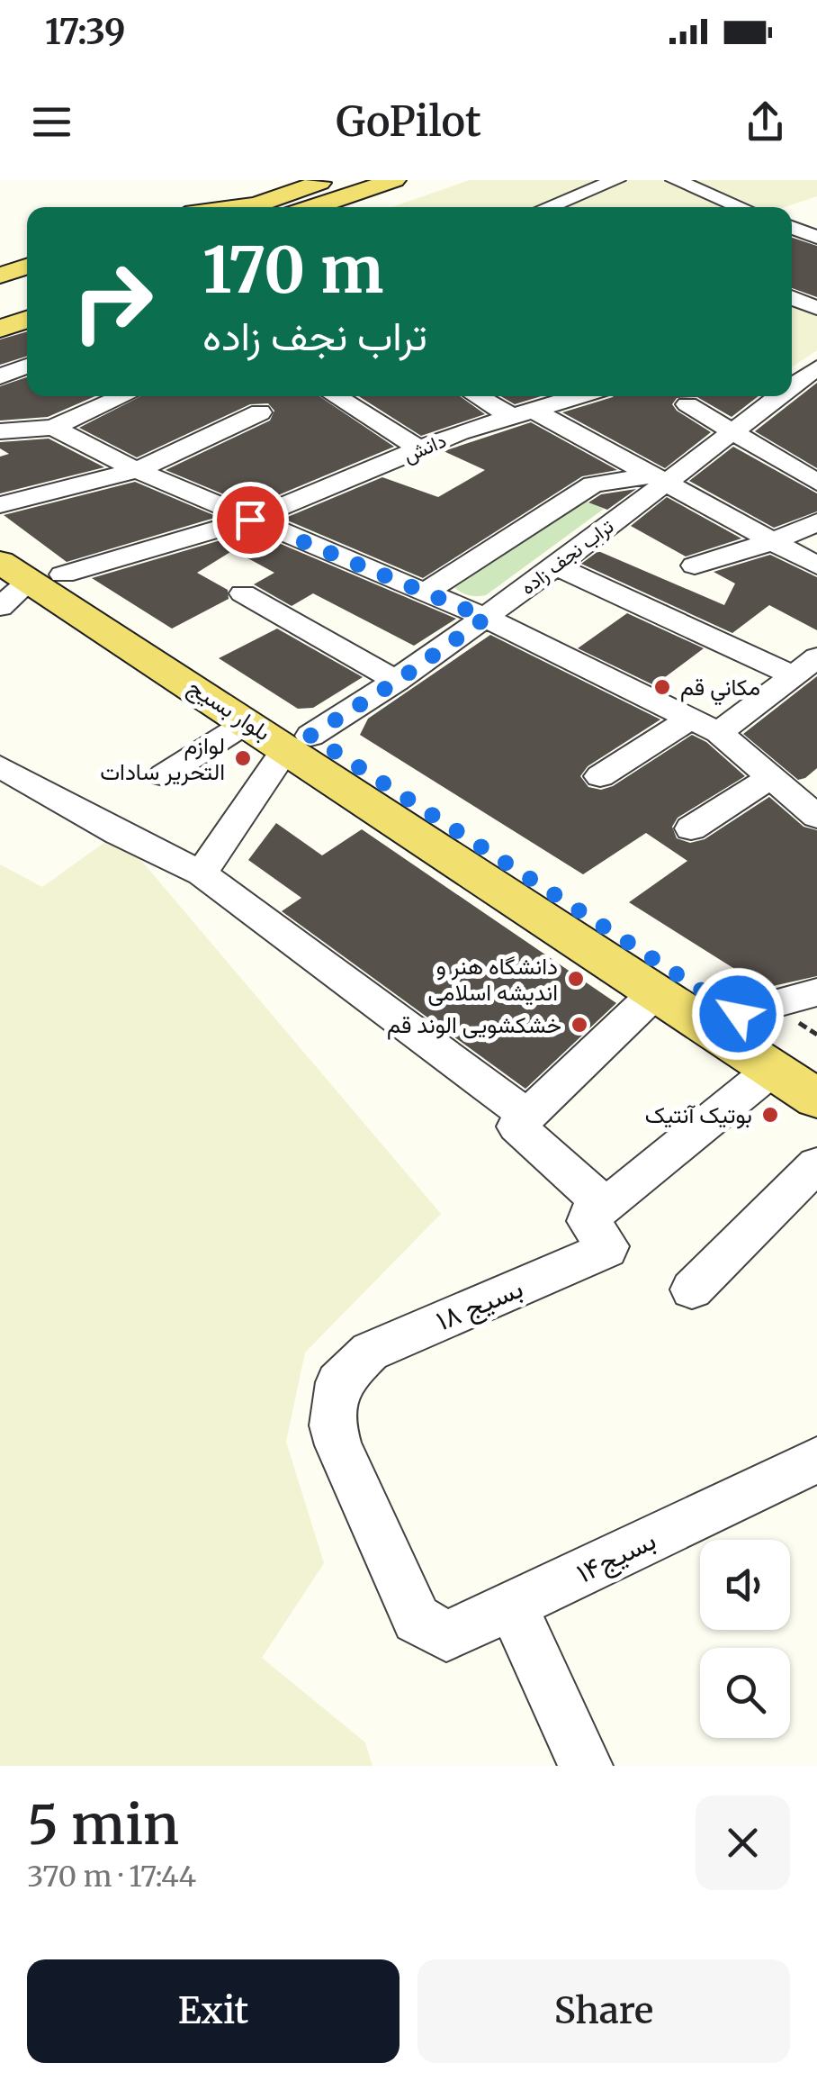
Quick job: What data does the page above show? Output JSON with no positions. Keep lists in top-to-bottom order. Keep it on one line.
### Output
{"streets":{"main road":["بلوار بسیج"],"street":["دانش","تراب نجف زاده","بسیج ۱۸","بسیج۱۴"]},"crossings":[["دانش","بلوار بسیج"],["تراب نجف زاده","بلوار بسیج"],["بسیج ۱۸","بسیج۱۴"]],"places":["مكاني قم","لوازم التحریر سادات","دانشگاه هنر و اندیشه اسلامی","خشکشویی الوند قم","بوتیک آنتیک"],"page":{"status":"17:39","header":"GoPilot","turn":["170 m","تراب نجف زاده"],"heading":["5 min","370 m · 17:44"],"buttons":["Exit","Share"]}}
